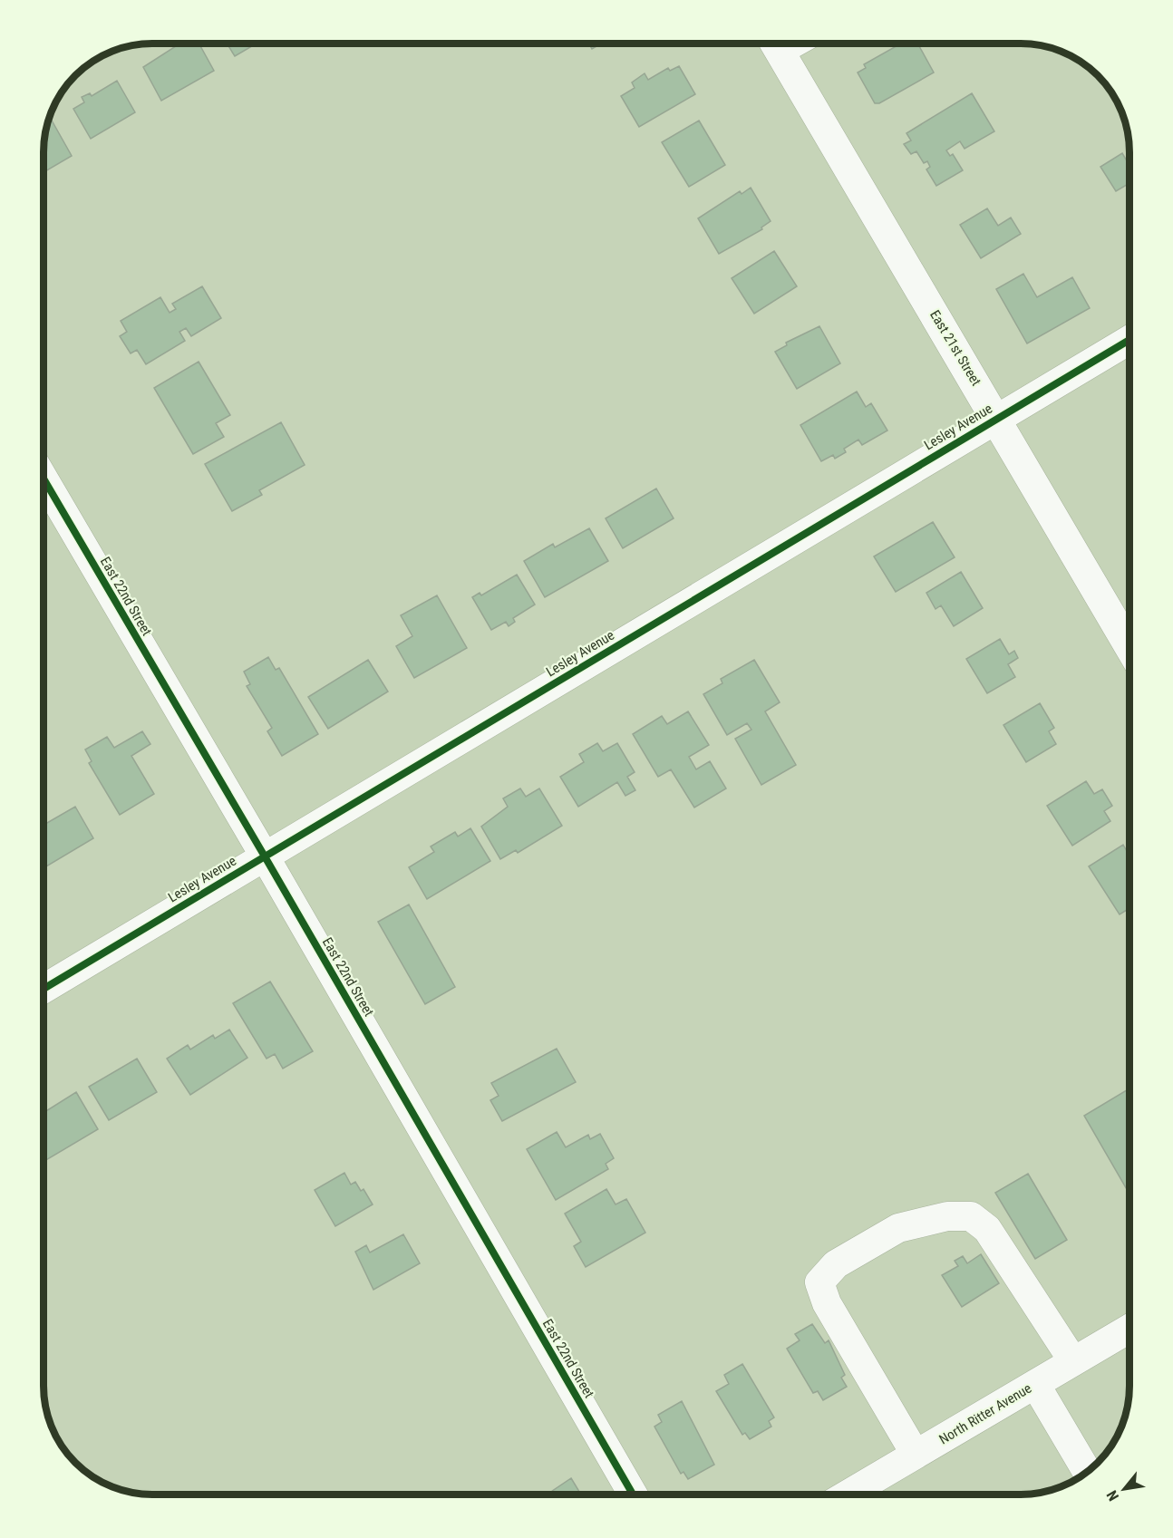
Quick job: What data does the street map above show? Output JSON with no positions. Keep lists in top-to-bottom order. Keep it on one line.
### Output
{"streets":{"main road":["East 21st Street"],"street":["Lesley Avenue","East 22nd Street","North Ritter Avenue"]},"crossings":[["East 21st Street","Lesley Avenue"],["Lesley Avenue","East 22nd Street"]],"north":"bottom left"}
